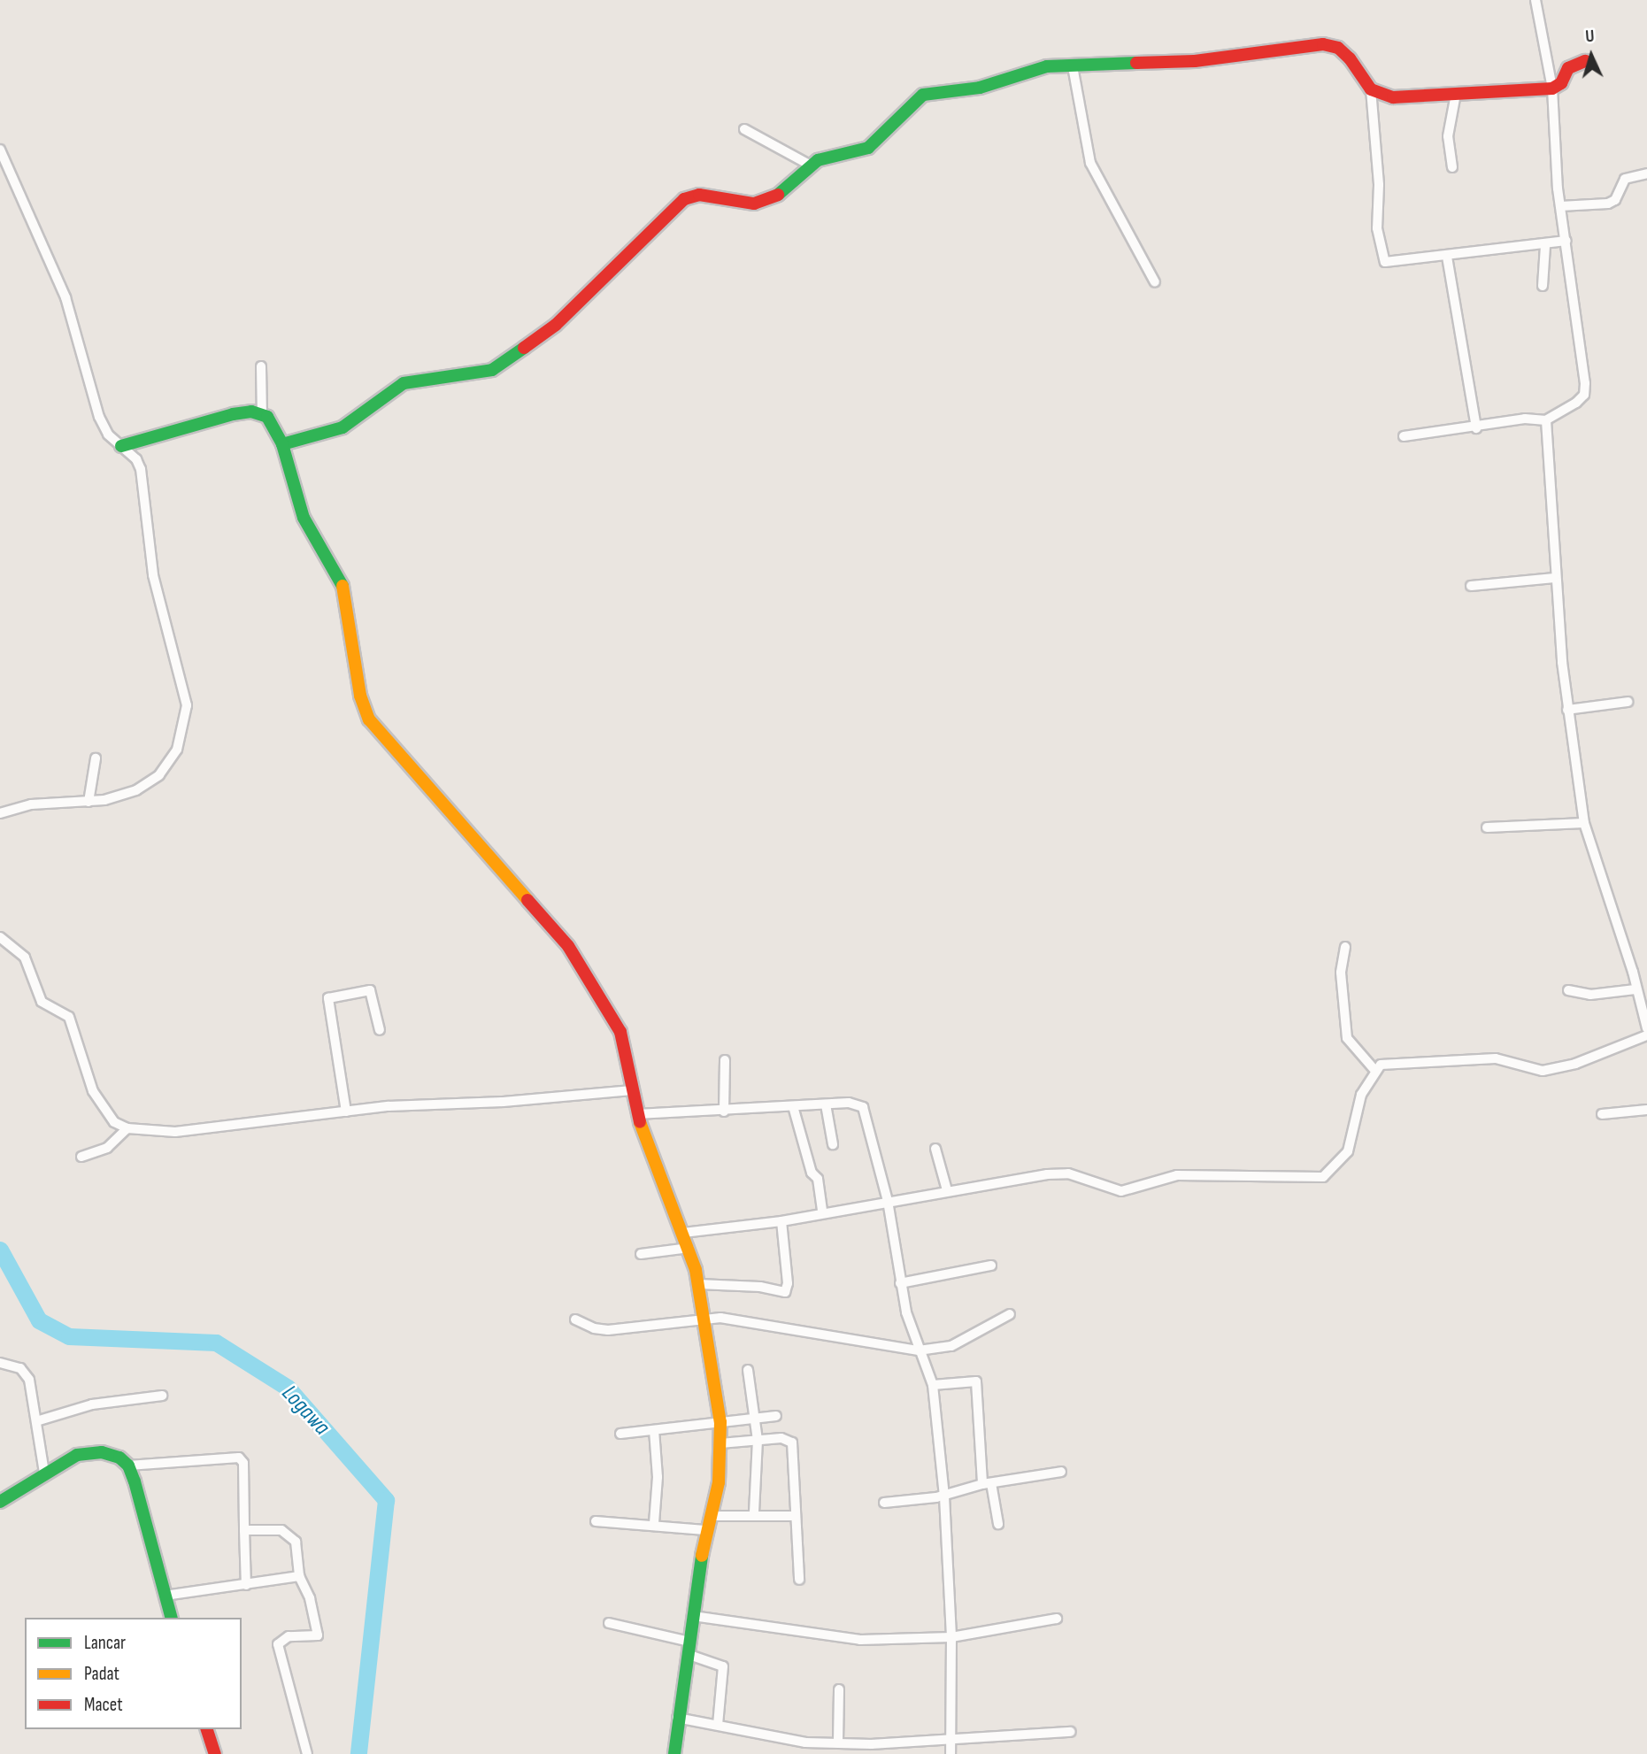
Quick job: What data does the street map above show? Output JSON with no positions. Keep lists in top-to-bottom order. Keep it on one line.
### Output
{"water":["Logawa"],"legend":["Lancar","Padat","Macet"],"north":"top"}
